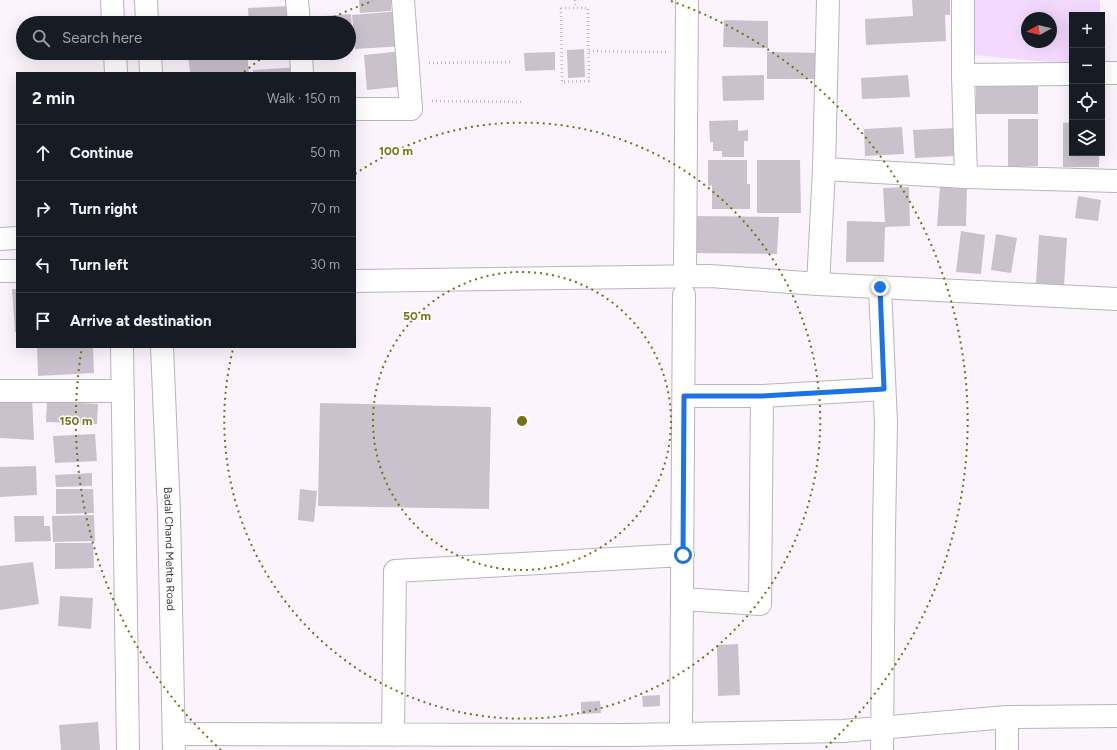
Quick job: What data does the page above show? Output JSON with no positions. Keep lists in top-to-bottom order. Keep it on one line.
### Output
{"streets":{"street":["Badal Chand Mehta Road"]},"north":"left","page":{"map_buttons":["+","−"],"search":"Search here","heading":["2 min","Walk · 150 m"],"list":[["Continue","50 m"],["Turn right","70 m"],["Turn left","30 m"],"Arrive at destination"]},"rings":["100 m","50 m","150 m"]}
